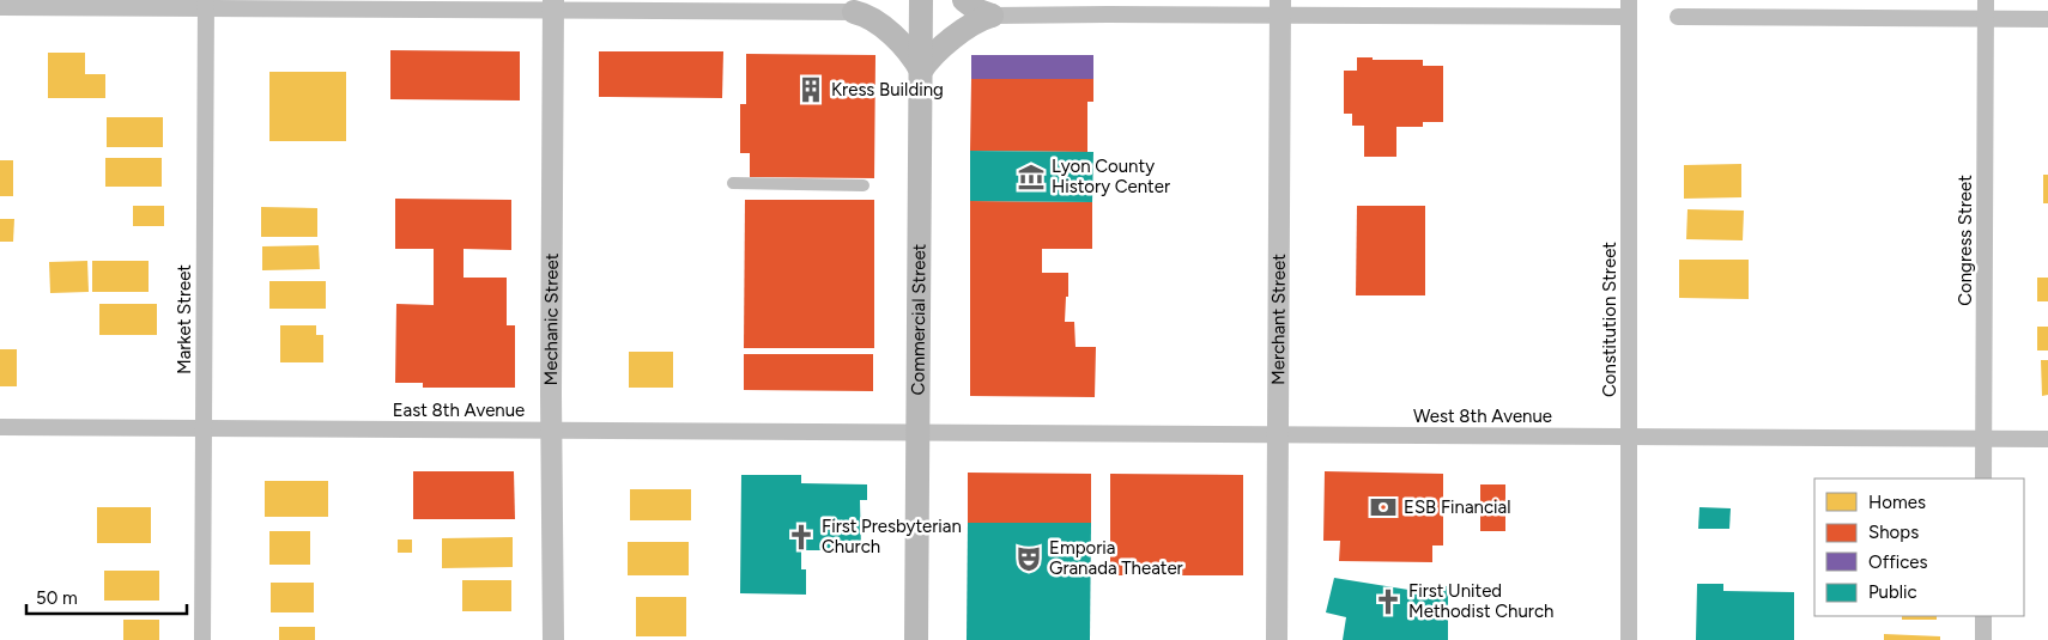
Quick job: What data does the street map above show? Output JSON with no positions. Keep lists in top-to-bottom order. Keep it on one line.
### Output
{"streets":{"main road":["Commercial Street"],"street":["Congress Street","Market Street","Merchant Street","Constitution Street","Mechanic Street","East 8th Avenue","West 8th Avenue"]},"crossings":[["Congress Street","West 8th Avenue"],["Market Street","East 8th Avenue"],["Commercial Street","East 8th Avenue"],["Commercial Street","West 8th Avenue"],["Merchant Street","West 8th Avenue"],["Constitution Street","West 8th Avenue"],["Mechanic Street","East 8th Avenue"],["East 8th Avenue","West 8th Avenue"]],"places":{"building":["Kress Building"],"museum":["Lyon County History Center"],"bank":["ESB Financial"],"church":["First Presbyterian Church","First United Methodist Church"],"theatre":["Emporia Granada Theater"]},"legend":["Homes","Shops","Offices","Public"],"scale_bar":"50 m"}
